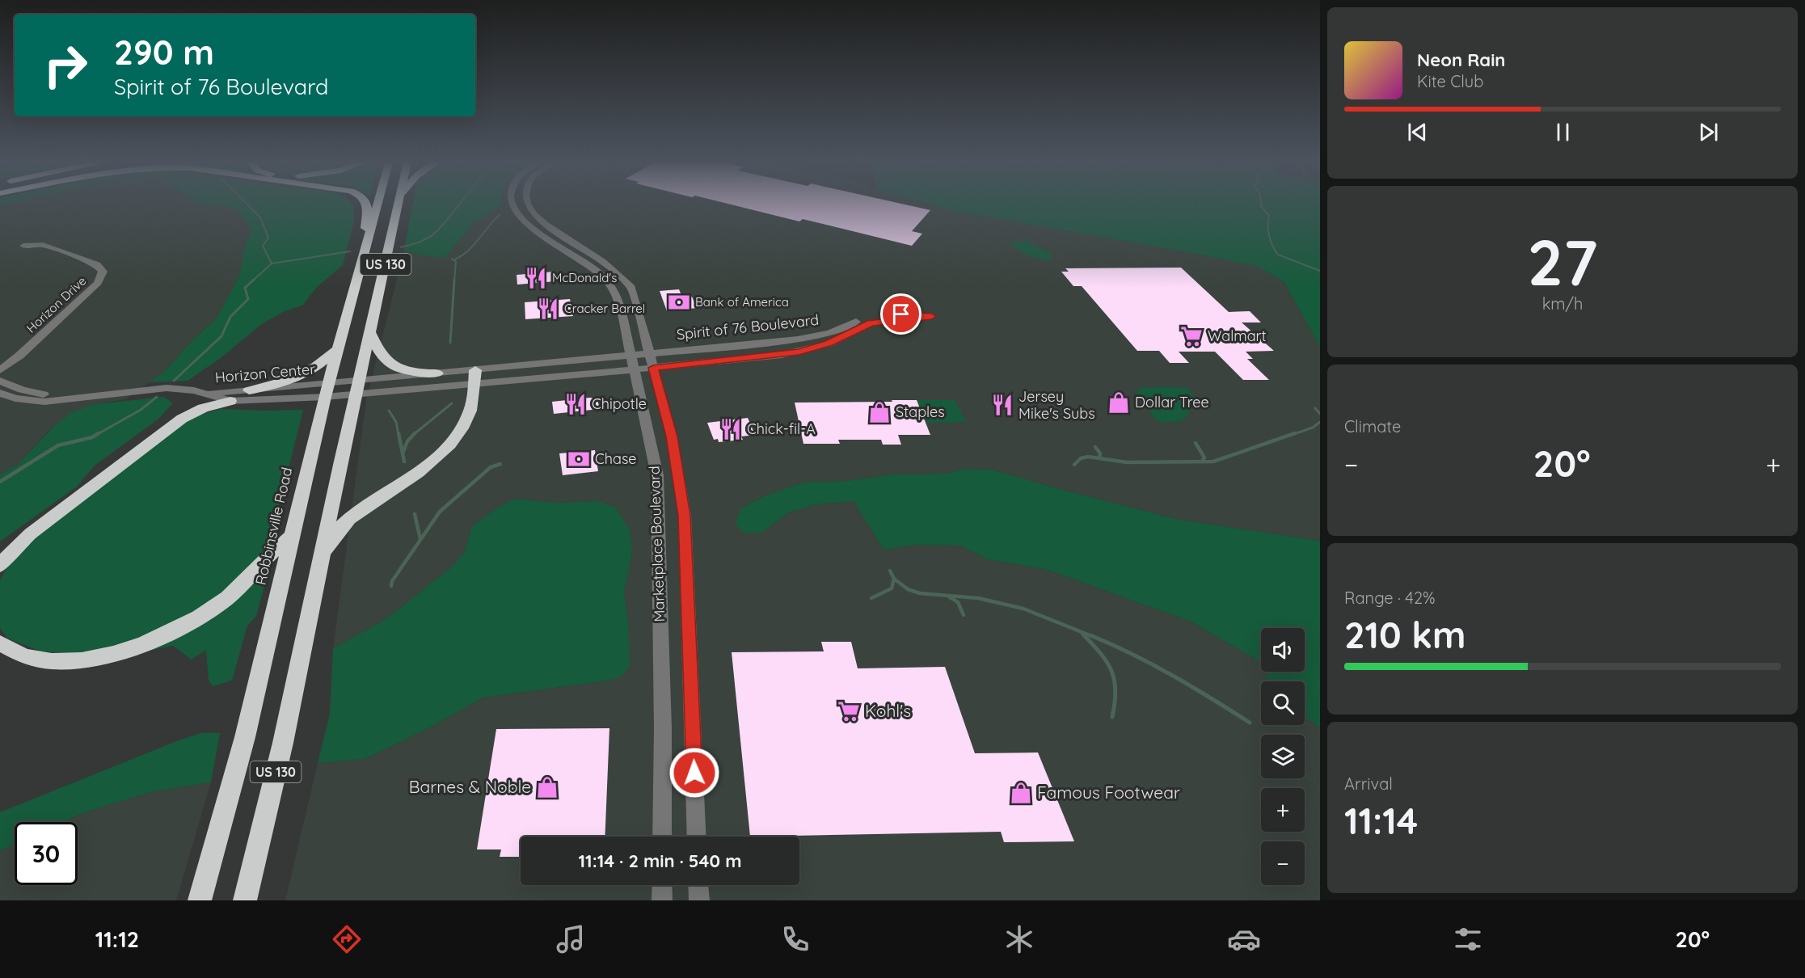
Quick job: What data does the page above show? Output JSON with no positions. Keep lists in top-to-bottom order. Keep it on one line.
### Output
{"streets":{"highway":["US 130","Robbinsville Road"],"street":["Horizon Drive","Spirit of 76 Boulevard","Horizon Center","Marketplace Boulevard"]},"crossings":[["US 130","Spirit of 76 Boulevard"],["Spirit of 76 Boulevard","Horizon Center"],["Spirit of 76 Boulevard","Robbinsville Road"],["Spirit of 76 Boulevard","Marketplace Boulevard"],["Horizon Center","Robbinsville Road"]],"places":{"restaurant":["McDonald's","Cracker Barrel","Chipotle","Jersey Mike's Subs","Chick-fil-A"],"bank":["Bank of America","Chase"],"supermarket":["Walmart","Kohl's"],"shop":["Dollar Tree","Staples","Barnes & Noble","Famous Footwear"]},"page":{"turn":["290 m","Spirit of 76 Boulevard"],"song":["Neon Rain","Kite Club"],"tile":[["27","km/h"],"Climate",["Range · 42%","210 km"],["Arrival","11:14"]],"heat":["−","20°","+"],"map_buttons":["+","−"],"limit":"30","trip":"11:14 · 2 min · 540 m","tabs":["11:12","20°"]}}
